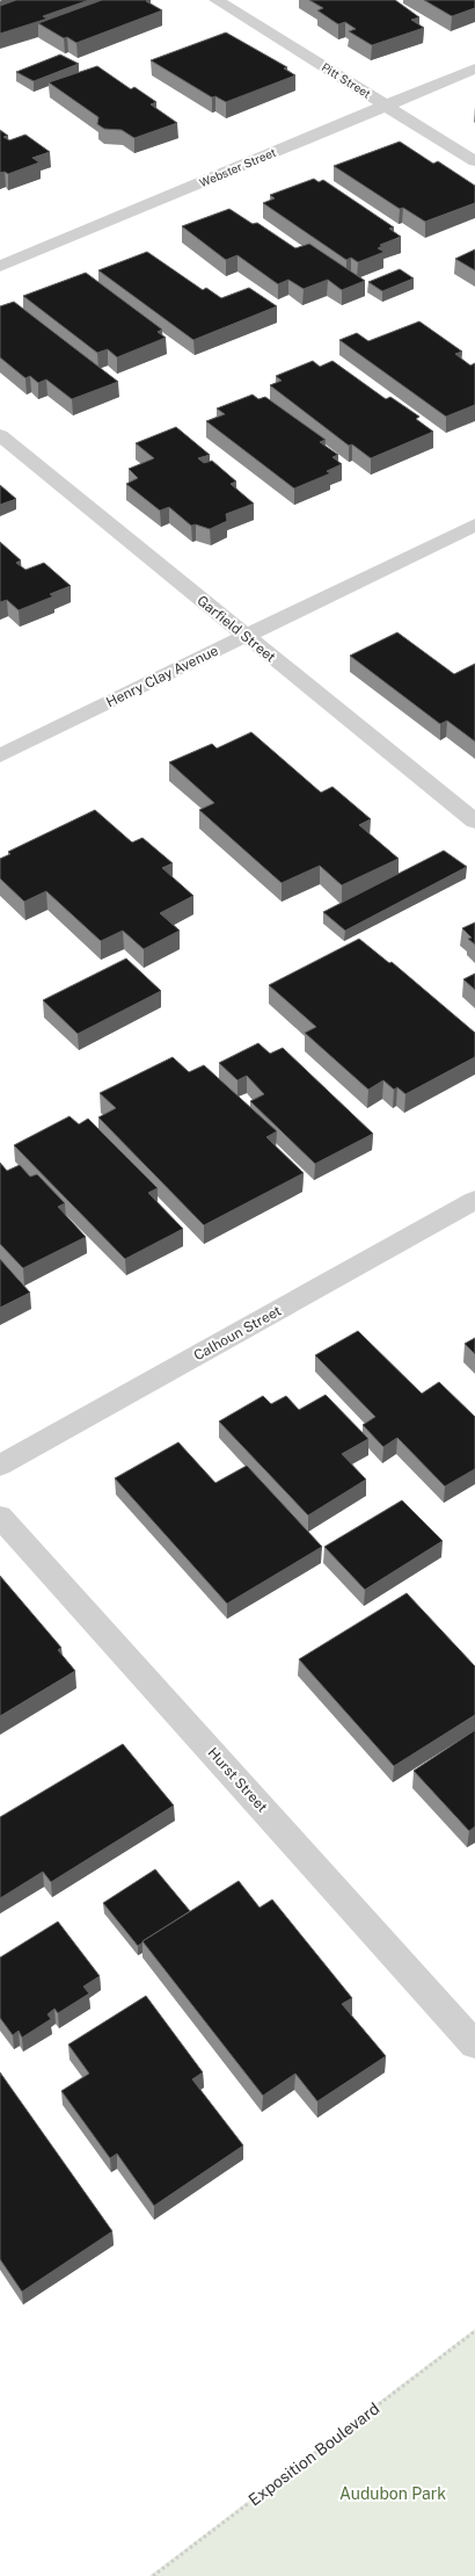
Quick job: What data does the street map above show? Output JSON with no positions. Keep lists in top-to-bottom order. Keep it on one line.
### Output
{"streets":{"street":["Pitt Street","Webster Street","Garfield Street","Henry Clay Avenue","Calhoun Street","Hurst Street"],"path":["Exposition Boulevard"]},"crossings":[["Pitt Street","Webster Street"],["Garfield Street","Henry Clay Avenue"]],"parks":["Audubon Park"]}
